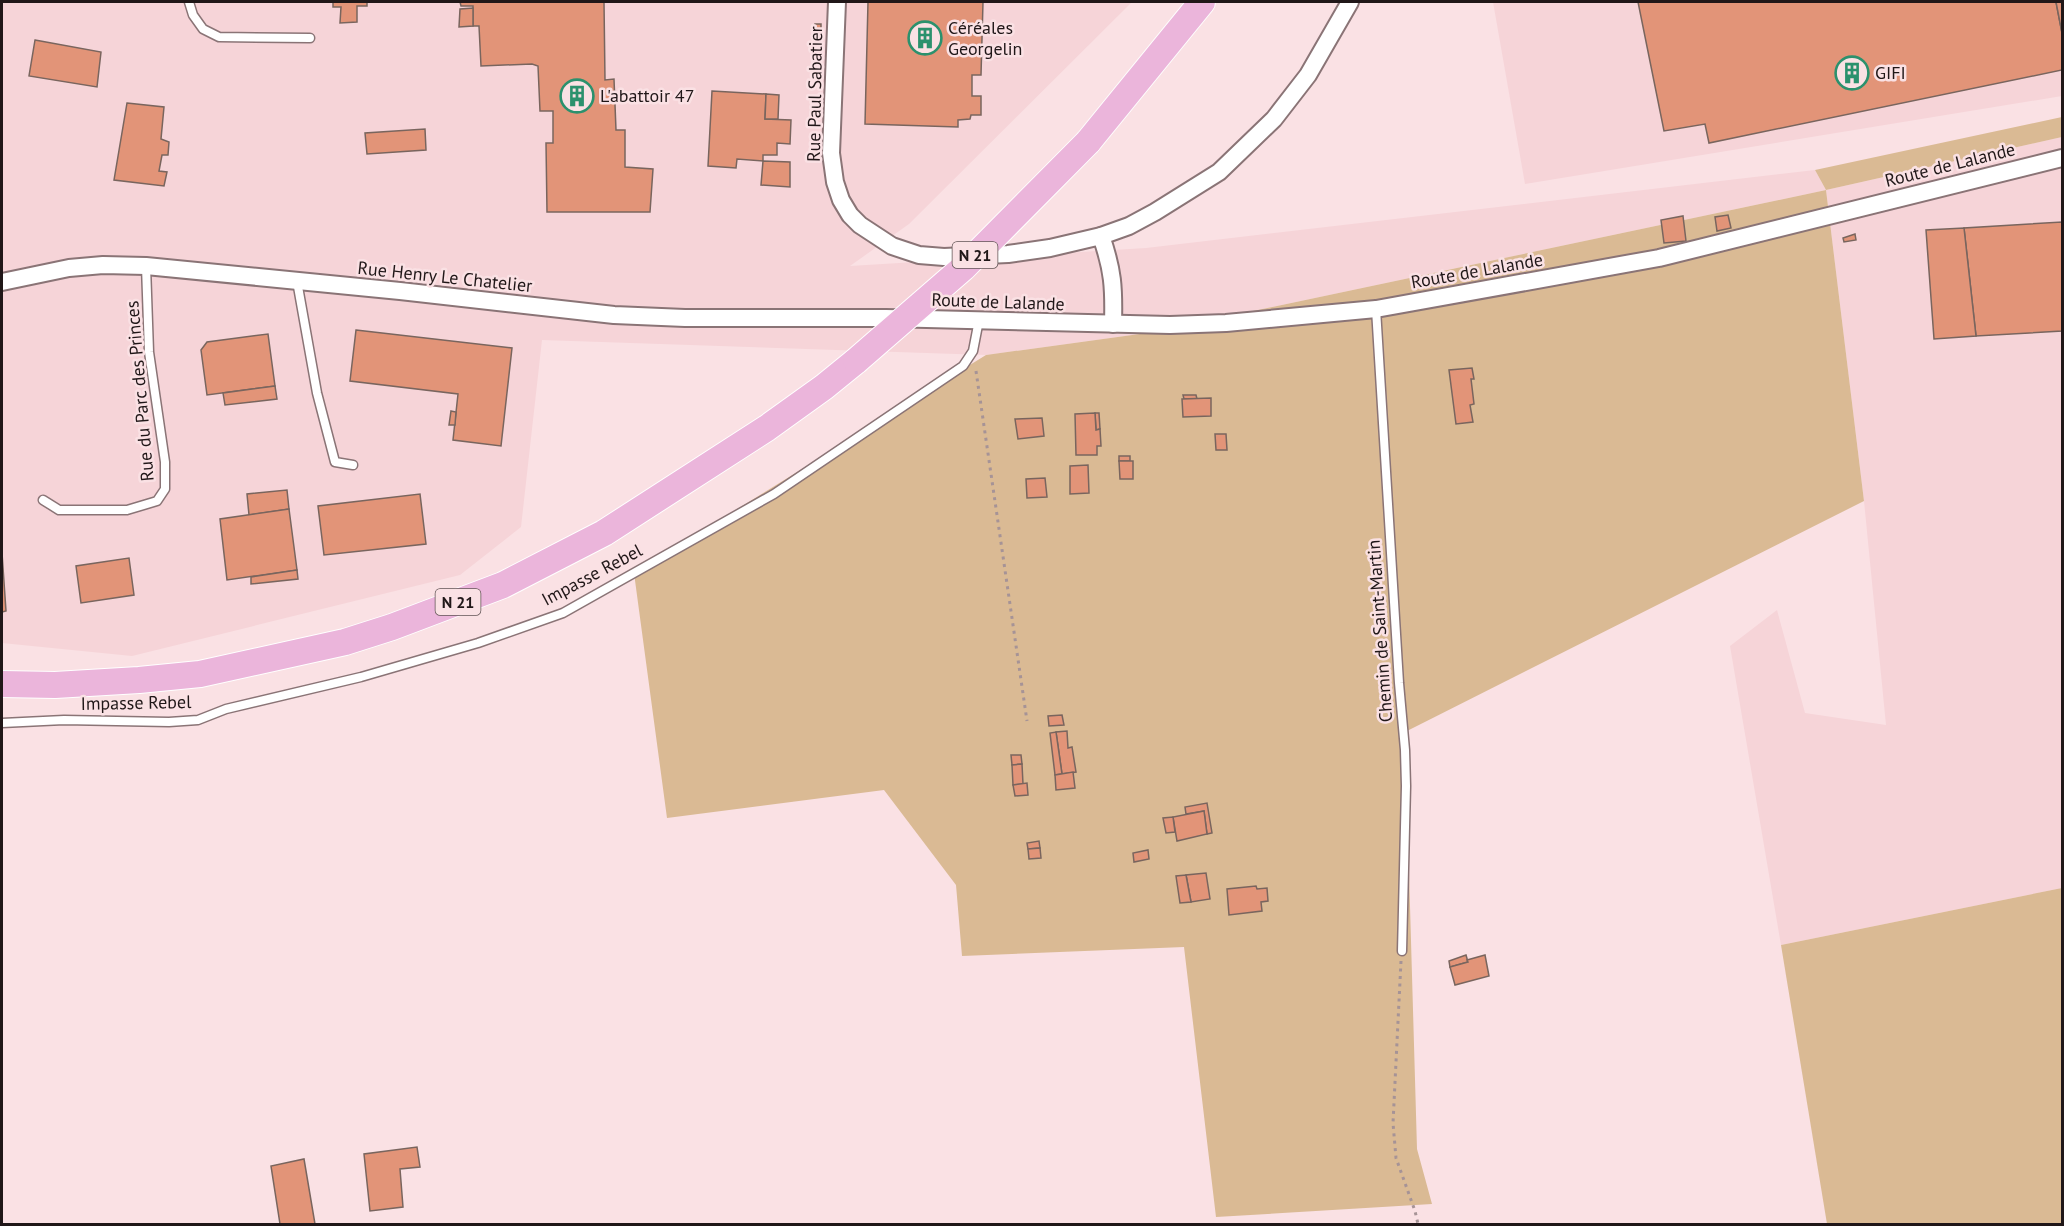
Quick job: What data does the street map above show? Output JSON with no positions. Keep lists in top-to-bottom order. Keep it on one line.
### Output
{"streets":{"main road":["N 21"],"street":["Rue Paul Sabatier","Route de Lalande","Rue Henry Le Chatelier"],"lane":["Rue du Parc des Princes","Impasse Rebel","Chemin de Saint-Martin"]},"crossings":[["Route de Lalande","Rue Henry Le Chatelier"],["Route de Lalande","Chemin de Saint-Martin"],["Rue Henry Le Chatelier","Rue du Parc des Princes"]],"places":{"building":["Céréales Georgelin","GIFI","L'abattoir 47"]}}
